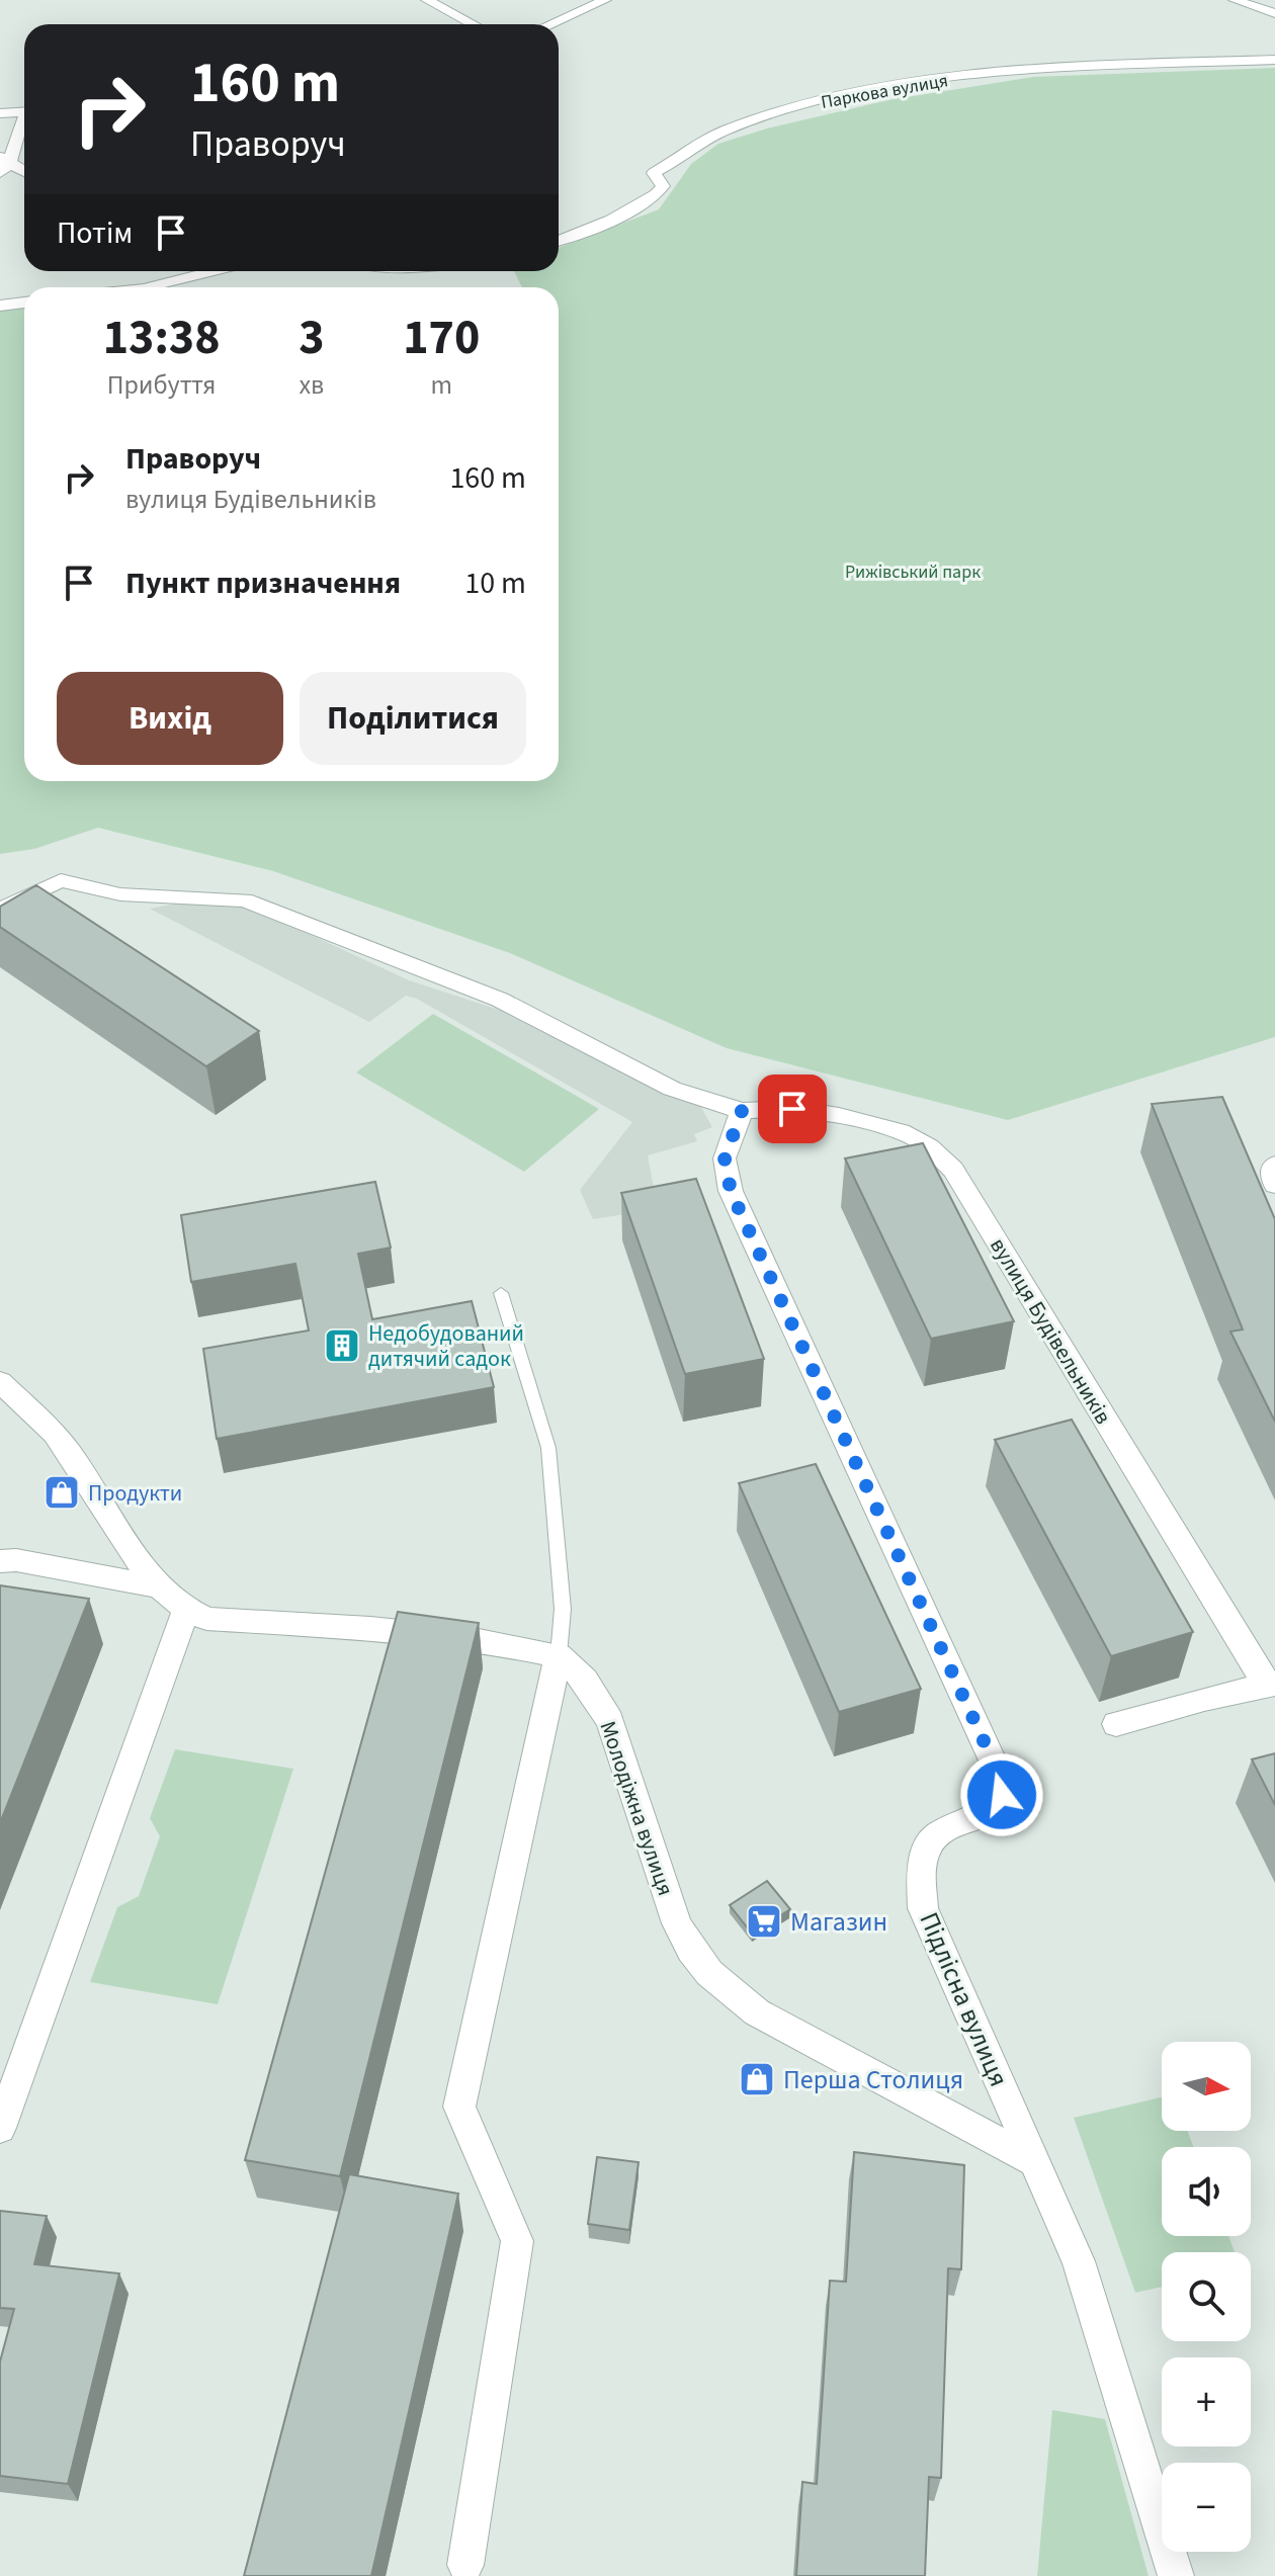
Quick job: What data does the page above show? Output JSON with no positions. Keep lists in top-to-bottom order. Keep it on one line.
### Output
{"streets":{"street":["Паркова вулиця","вулиця Будівельників","Молодіжна вулиця","Підлісна вулиця"]},"crossings":[["вулиця Будівельників","Підлісна вулиця"],["Молодіжна вулиця","Підлісна вулиця"]],"parks":["Рижівський парк"],"places":{"building":["Недобудований дитячий садок"],"shop":["Продукти","Перша Столиця"],"supermarket":["Магазин"]},"north":"right","page":{"turn":["160 m","Праворуч"],"then":"Потім","eta":["13:38","Прибуття","3","хв","170","m"],"list":[{"name":"Праворуч","note":"вулиця Будівельників","value":"160 m"},{"name":"Пункт призначення","value":"10 m"}],"buttons":["Вихід","Поділитися"],"map_buttons":["+","−"]}}
